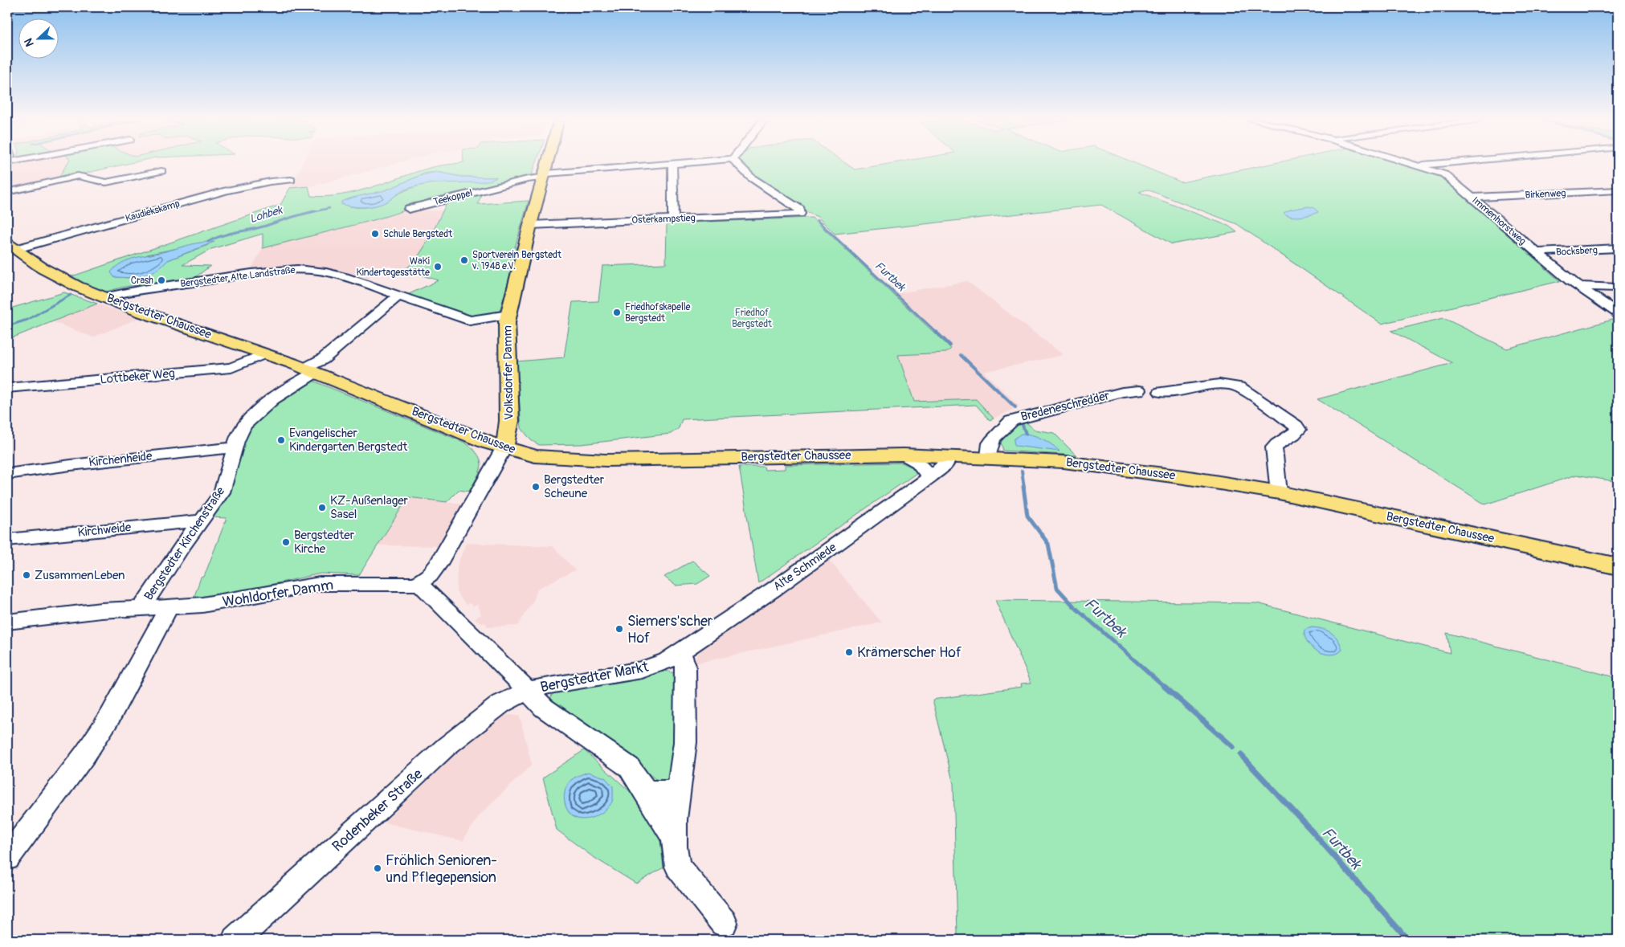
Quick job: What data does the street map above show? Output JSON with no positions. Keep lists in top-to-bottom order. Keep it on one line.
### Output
{"streets":{"main road":["Bergstedter Chaussee","Volksdorfer Damm"],"street":["Birkenweg","Teekoppel","Kaudiekskamp","Osterkampstieg","Immenhorstweg","Bocksberg","Bergstedter Alte Landstraße","Lottbeker Weg","Bredeneschredder","Kirchenheide","Kirchweide","Bergstedter Kirchenstraße","Alte Schmiede","Wohldorfer Damm","Bergstedter Markt","Rodenbeker Straße"]},"crossings":[["Birkenweg","Immenhorstweg"],["Teekoppel","Volksdorfer Damm"],["Kaudiekskamp","Bergstedter Chaussee"],["Osterkampstieg","Volksdorfer Damm"],["Immenhorstweg","Bocksberg"],["Bergstedter Alte Landstraße","Bergstedter Chaussee"],["Bergstedter Alte Landstraße","Volksdorfer Damm"],["Bergstedter Alte Landstraße","Bergstedter Kirchenstraße"],["Bergstedter Chaussee","Volksdorfer Damm"],["Bergstedter Chaussee","Lottbeker Weg"],["Bergstedter Chaussee","Bredeneschredder"],["Bergstedter Chaussee","Bergstedter Kirchenstraße"],["Bergstedter Chaussee","Alte Schmiede"],["Volksdorfer Damm","Wohldorfer Damm"],["Kirchenheide","Bergstedter Kirchenstraße"],["Kirchweide","Bergstedter Kirchenstraße"],["Bergstedter Kirchenstraße","Wohldorfer Damm"],["Alte Schmiede","Bergstedter Markt"],["Bergstedter Markt","Rodenbeker Straße"]],"water":["Lohbek","Furtbek"],"parks":["Friedhof Bergstedt"],"places":["Schule Bergstedt","Sportverein Bergstedt v. 1948 e.V.","WaKi Kindertagesstätte","Crash","Friedhofskapelle Bergstedt","Evangelischer Kindergarten Bergstedt","Bergstedter Scheune","KZ-Außenlager Sasel","Bergstedter Kirche","ZusammenLeben","Siemers'scher Hof","Krämerscher Hof","Fröhlich Senioren- und Pflegepension"],"north":"left"}
